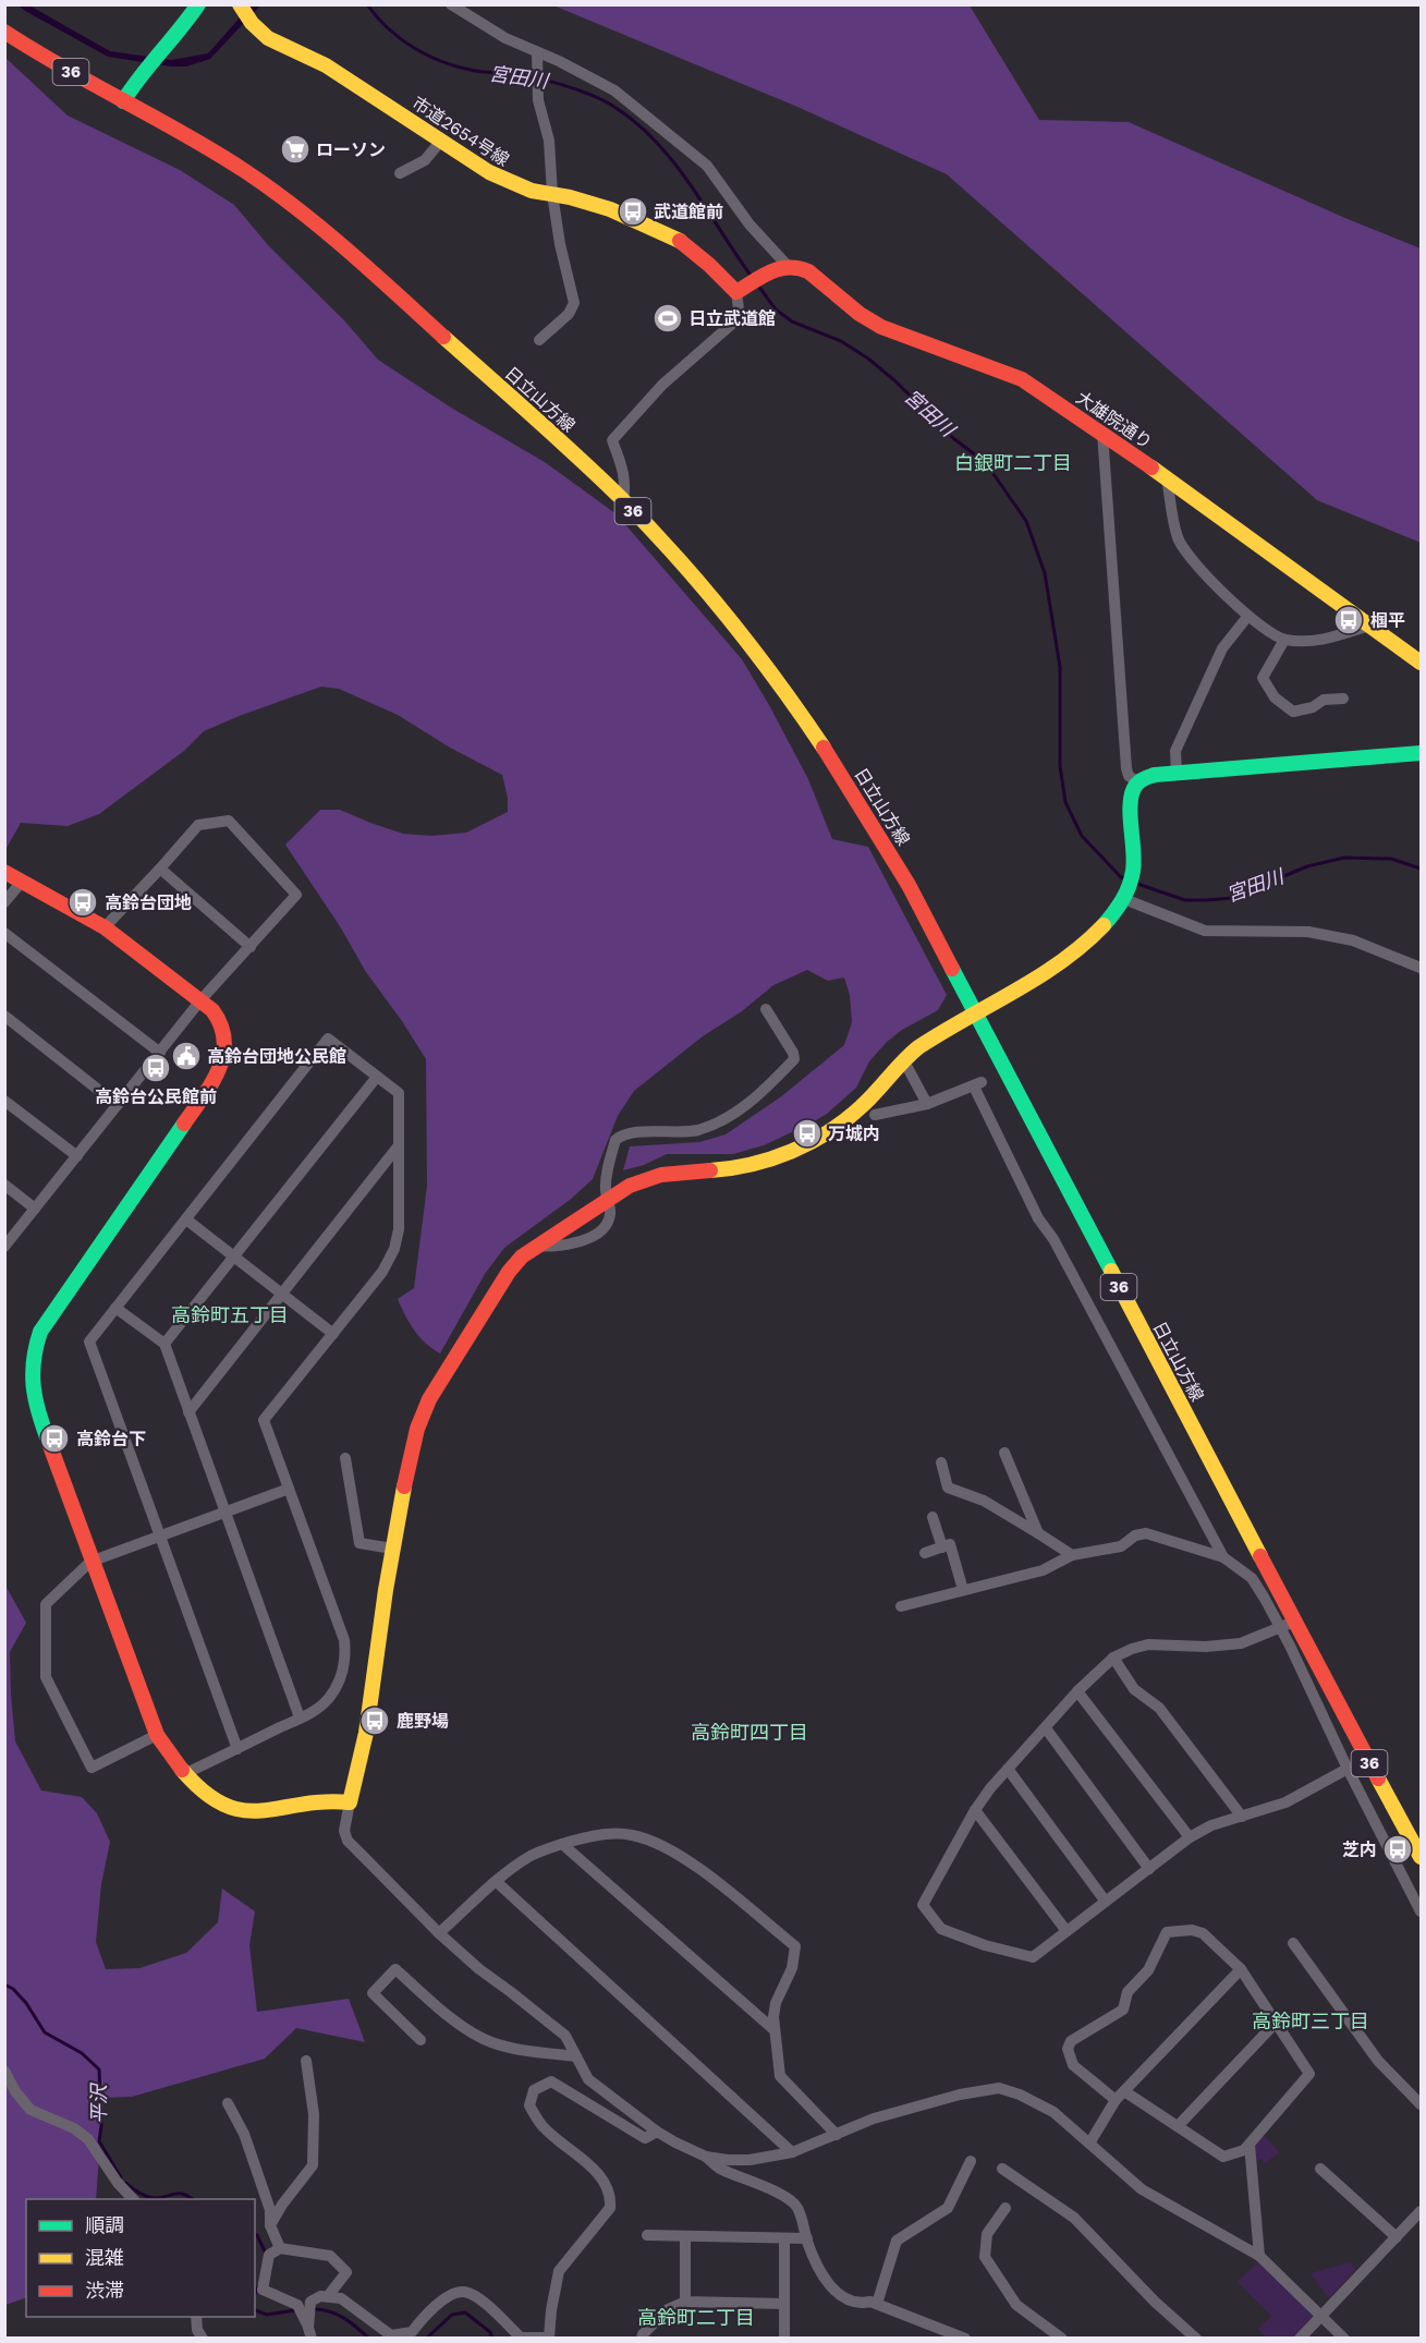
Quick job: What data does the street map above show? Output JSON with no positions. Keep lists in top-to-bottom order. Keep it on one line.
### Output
{"streets":{"main road":["36","市道2654号線","日立山方線","大雄院通り"]},"districts":["白銀町二丁目","高鈴町五丁目","高鈴町四丁目","高鈴町三丁目","高鈴町二丁目"],"water":["宮田川","平沢"],"places":{"supermarket":["ローソン"],"bus stop":["武道館前","椢平","高鈴台団地","高鈴台公民館前","万城内","高鈴台下","鹿野場","芝内"],"sports":["日立武道館"],"public building":["高鈴台団地公民館"]},"legend":["順調","混雑","渋滞"]}
